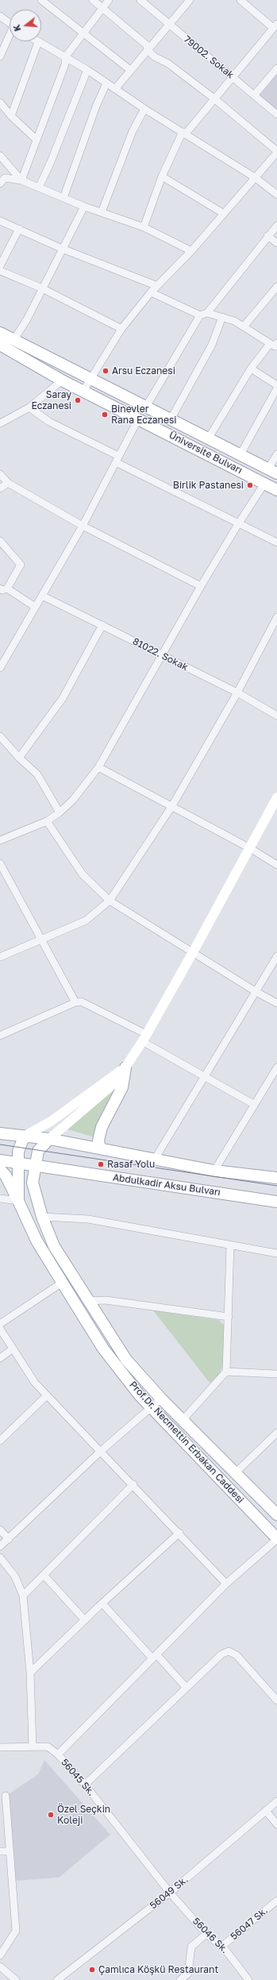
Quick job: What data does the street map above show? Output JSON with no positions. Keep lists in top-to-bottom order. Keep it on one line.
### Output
{"streets":{"main road":["Üniversite Bulvarı","Abdulkadir Aksu Bulvarı","Prof.Dr. Necmettin Erbakan Caddesi"],"street":["79002. Sokak","81022. Sokak","56045 Sk.","56049 Sk.","56047 Sk.","56046 Sk."]},"crossings":[["Abdulkadir Aksu Bulvarı","Prof.Dr. Necmettin Erbakan Caddesi"],["56045 Sk.","56049 Sk."],["56045 Sk.","56046 Sk."],["56049 Sk.","56046 Sk."],["56047 Sk.","56046 Sk."]],"places":["Arsu Eczanesi","Saray Eczanesi","Binevler Rana Eczanesi","Birlik Pastanesi","Rasaf Yolu","Özel Seçkin Koleji","Çamlıca Köşkü Restaurant"],"north":"left"}
